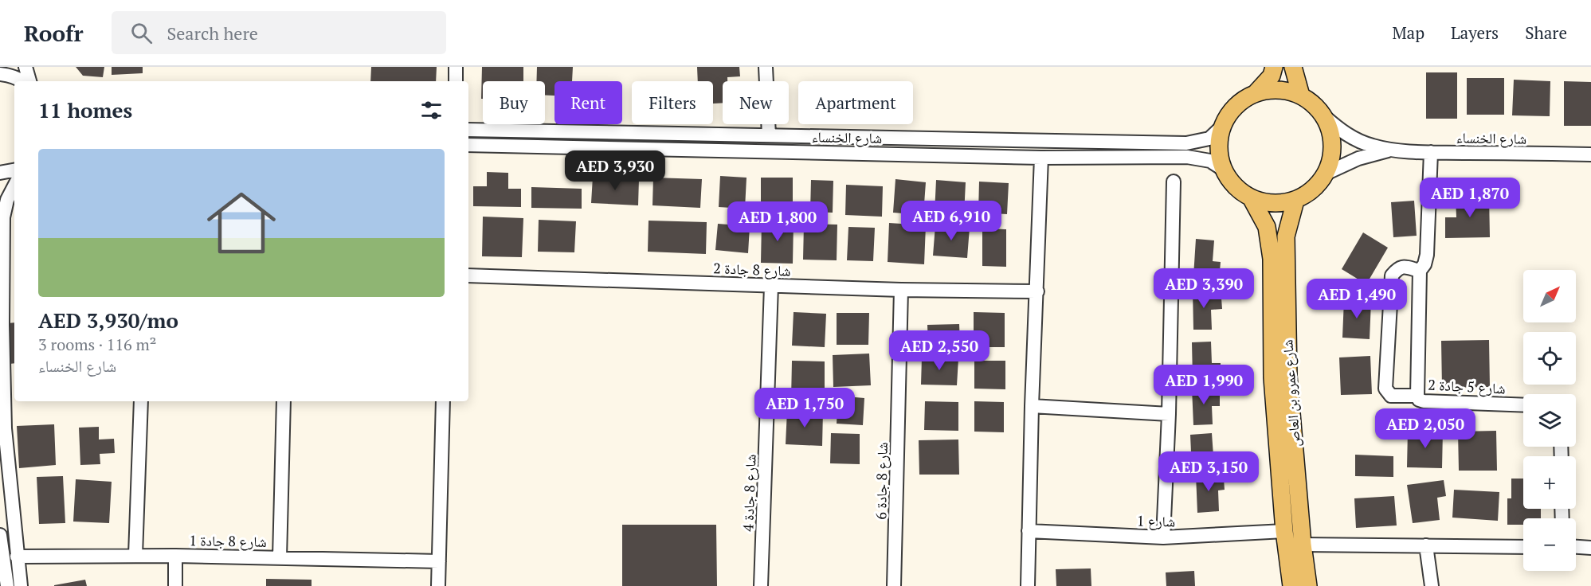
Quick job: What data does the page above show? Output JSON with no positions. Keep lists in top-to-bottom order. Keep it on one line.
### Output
{"streets":{"main road":["شارع عمرو بن العاص"],"street":["شارع الخنساء","شارع 8 جادة 2","شارع 5 جادة 2","شارع 8 جادة 6","شارع 8 جادة 4","شارع 1","شارع 8 جادة 1"]},"crossings":[["شارع الخنساء","شارع 5 جادة 2"],["شارع الخنساء","شارع عمرو بن العاص"],["شارع 8 جادة 2","شارع 8 جادة 6"],["شارع 8 جادة 2","شارع 8 جادة 4"],["شارع عمرو بن العاص","شارع 1"]],"north":"top right","page":{"header":"Roofr","search":"Search here","nav":["Map","Layers","Share"],"chip":["Buy","Rent","Filters","New","Apartment"],"heading":"11 homes","list":[{"name":"AED 3,930/mo","note":"3 rooms · 116 m² · شارع الخنساء"}],"price":["AED 3,930","AED 1,870","AED 6,910","AED 1,800","AED 3,390","AED 1,490","AED 2,550","AED 1,990","AED 1,750","AED 2,050","AED 3,150"],"map_buttons":["+","−"]}}
